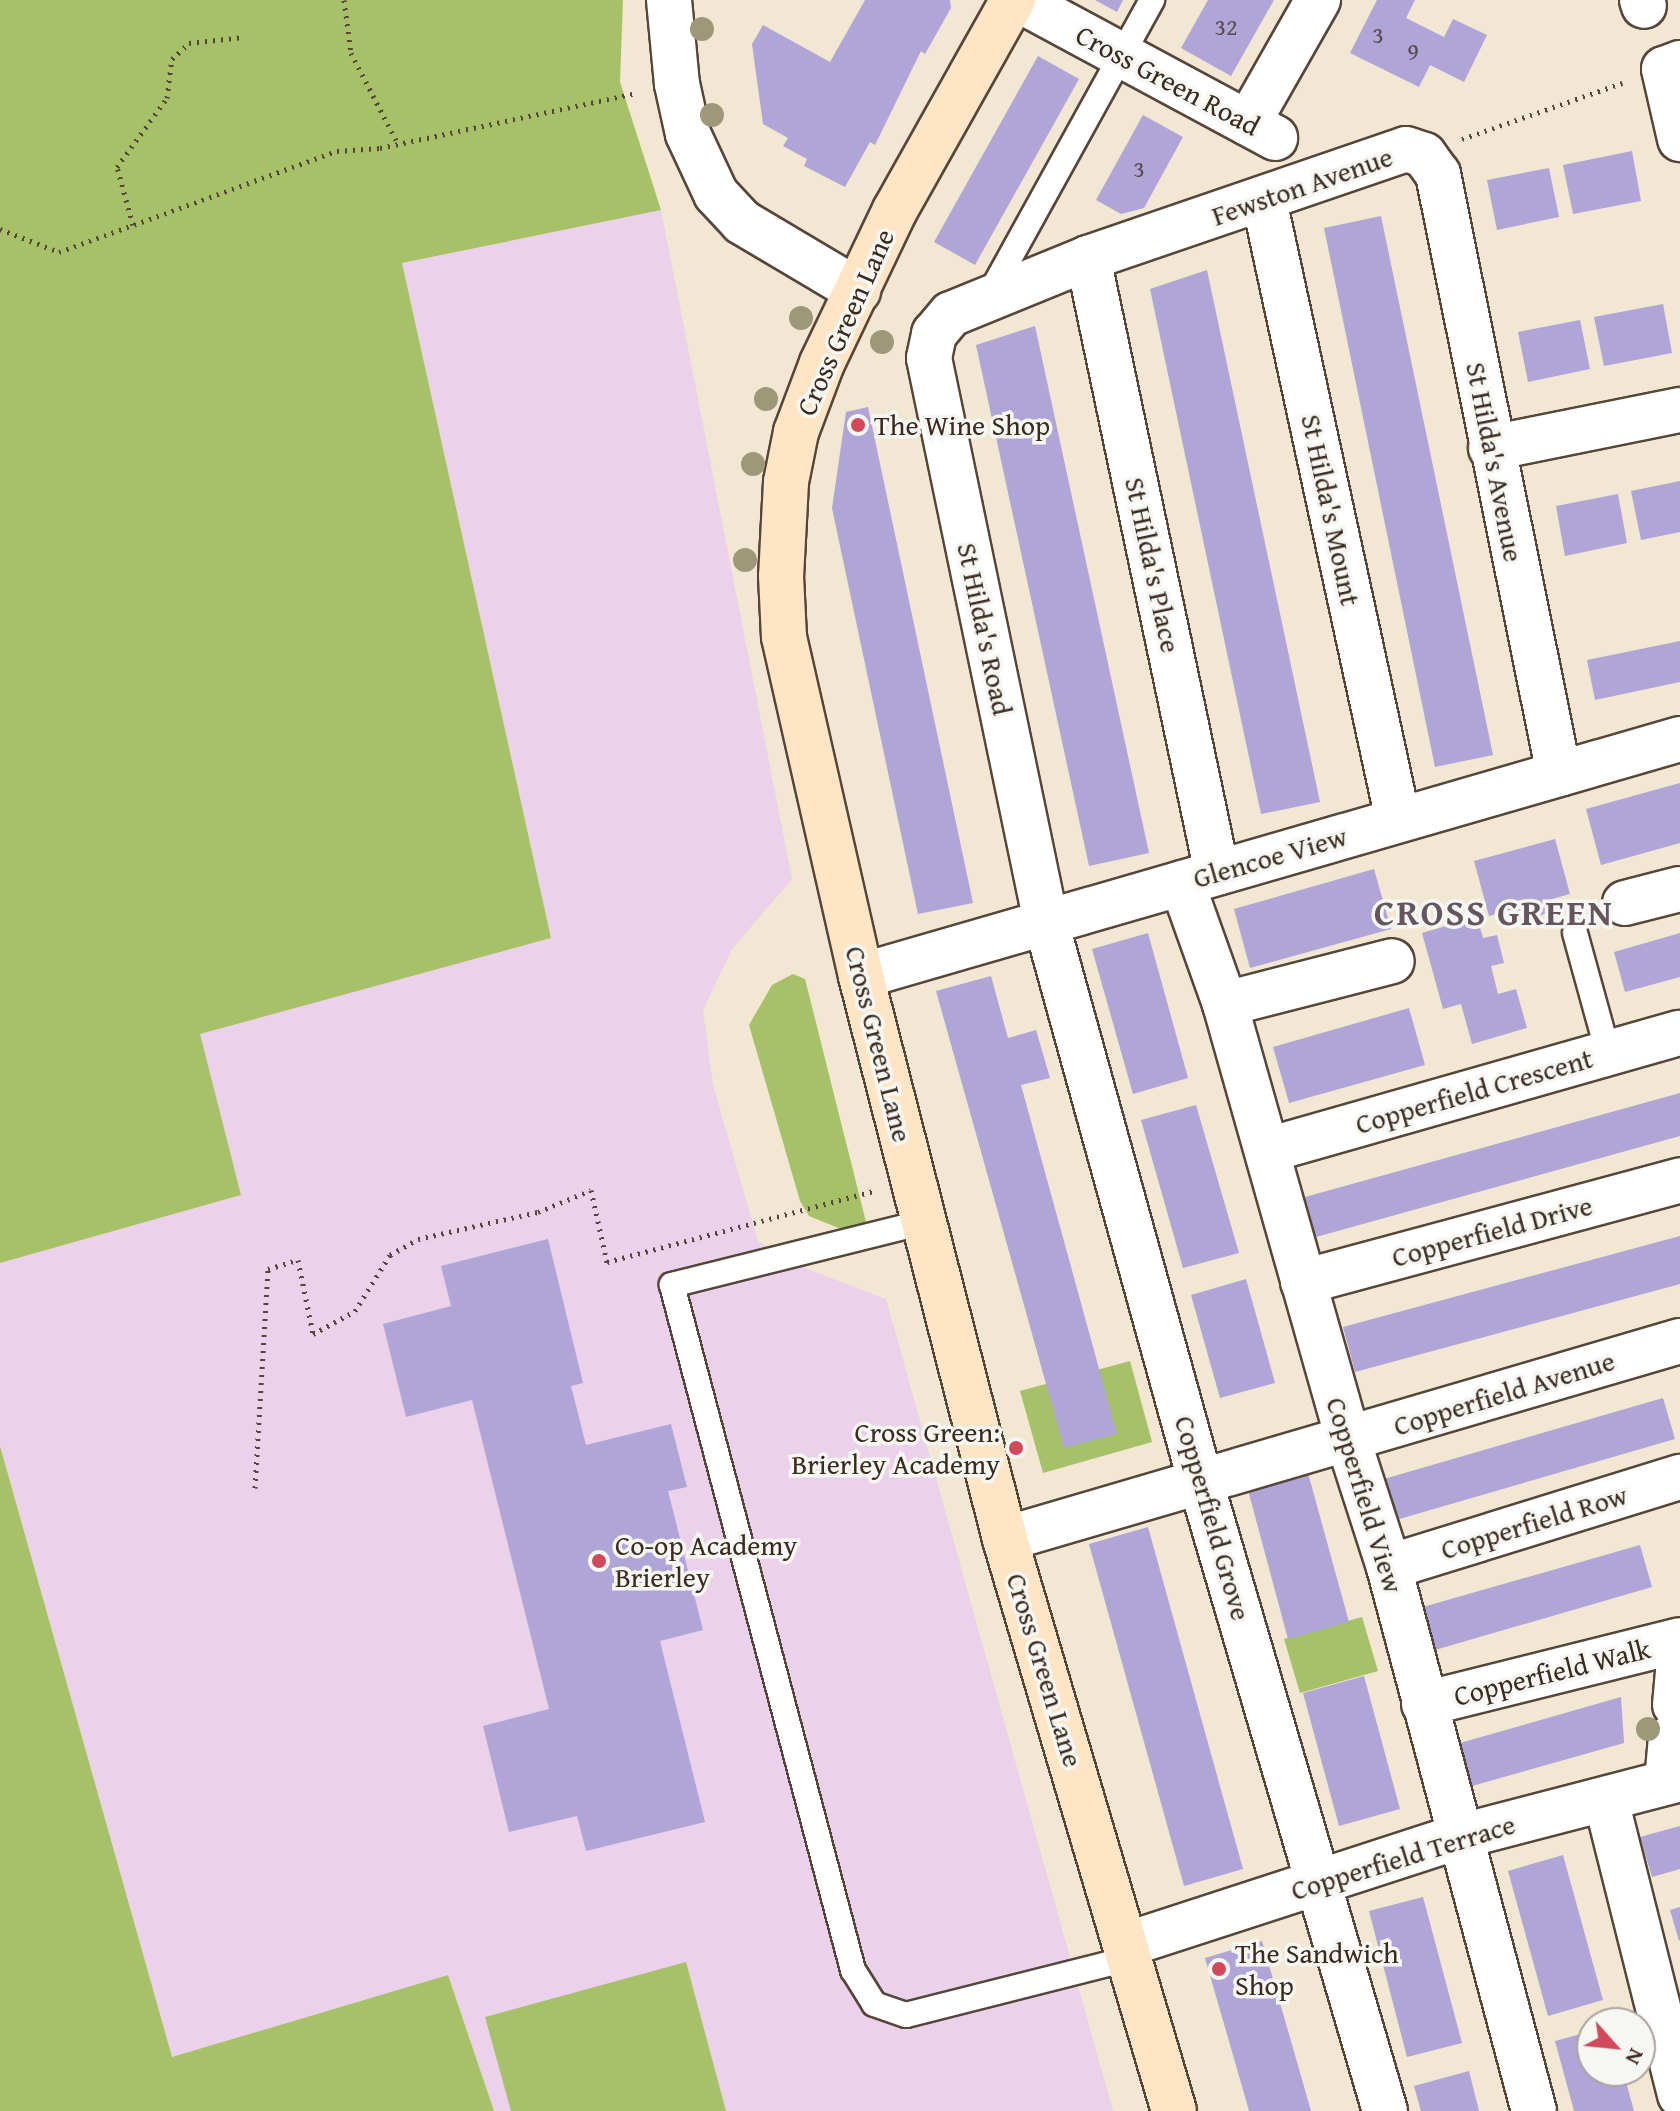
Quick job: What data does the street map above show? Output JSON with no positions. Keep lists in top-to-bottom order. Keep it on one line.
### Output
{"streets":{"street":["Cross Green Road","Fewston Avenue","Cross Green Lane","St Hilda's Avenue","St Hilda's Mount","St Hilda's Place","St Hilda's Road","Glencoe View","Copperfield Crescent","Copperfield Drive","Copperfield Avenue","Copperfield View","Copperfield Grove","Copperfield Row","Copperfield Walk","Copperfield Terrace"]},"crossings":[["Fewston Avenue","St Hilda's Avenue"],["Fewston Avenue","St Hilda's Mount"],["Fewston Avenue","St Hilda's Place"],["Fewston Avenue","St Hilda's Road"],["Cross Green Lane","Glencoe View"],["Cross Green Lane","Copperfield Avenue"],["Cross Green Lane","Copperfield Terrace"],["St Hilda's Avenue","Glencoe View"],["St Hilda's Mount","Glencoe View"],["St Hilda's Place","Glencoe View"],["St Hilda's Place","Copperfield View"],["St Hilda's Road","Glencoe View"],["St Hilda's Road","Copperfield Grove"],["Glencoe View","Copperfield View"],["Glencoe View","Copperfield Grove"],["Copperfield Crescent","Copperfield View"],["Copperfield Drive","Copperfield View"],["Copperfield Avenue","Copperfield View"],["Copperfield Avenue","Copperfield Grove"],["Copperfield View","Copperfield Row"],["Copperfield View","Copperfield Walk"],["Copperfield View","Copperfield Terrace"],["Copperfield Grove","Copperfield Terrace"]],"districts":["CROSS GREEN"],"places":["The Wine Shop","Cross Green: Brierley Academy","Co-op Academy Brierley","The Sandwich Shop"],"house_numbers":["32","3","9","3"],"north":"bottom right"}
